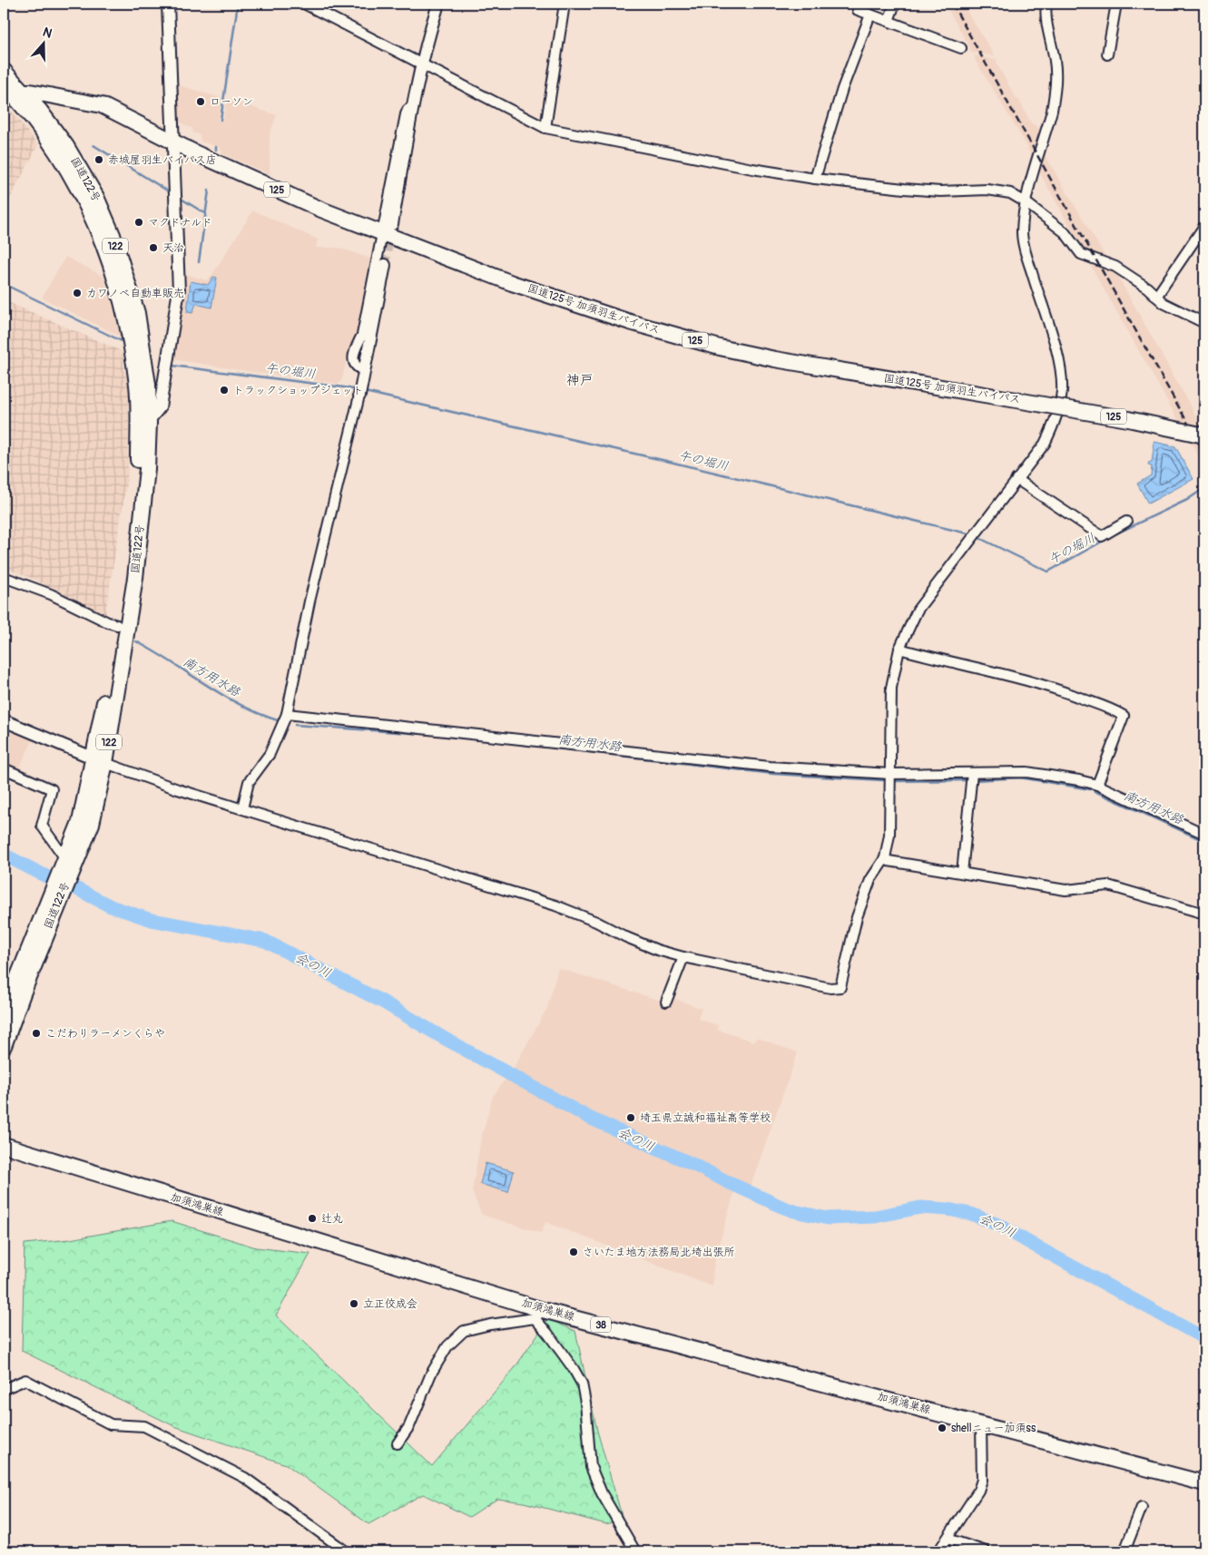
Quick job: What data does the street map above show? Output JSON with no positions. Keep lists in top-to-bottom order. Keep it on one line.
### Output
{"streets":{"main road":["国道122号","125","122","国道125号 加須羽生バイパス","加須鴻巣線","38"]},"crossings":[["国道122号","国道125号 加須羽生バイパス"]],"districts":["神戸"],"water":["午の堀川","南方用水路","会の川"],"places":["ローソン","赤城屋羽生バイパス店","マクドナルド","天治","カワノベ自動車販売","トラックショップジェット","こだわりラーメンくらや","埼玉県立誠和福祉高等学校","辻丸","さいたま地方法務局北埼出張所","立正佼成会","shellニュー加須ss"],"north":"top"}
